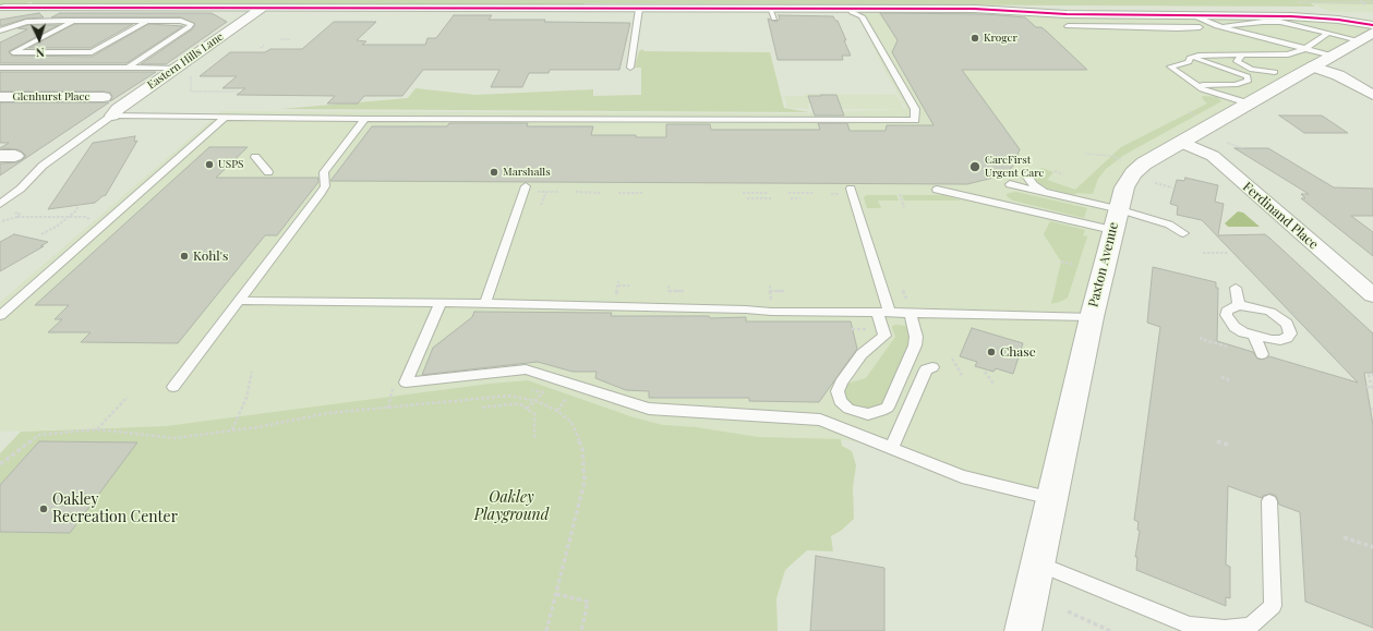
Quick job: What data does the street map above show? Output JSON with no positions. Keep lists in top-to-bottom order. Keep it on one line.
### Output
{"streets":{"street":["Eastern Hills Lane","Glenhurst Place","Ferdinand Place","Paxton Avenue"]},"crossings":[["Ferdinand Place","Paxton Avenue"]],"parks":["Oakley Playground"],"places":["Kroger","USPS","CareFirst Urgent Care","Marshalls","Kohl's","Chase","Oakley Recreation Center"],"north":"bottom"}
